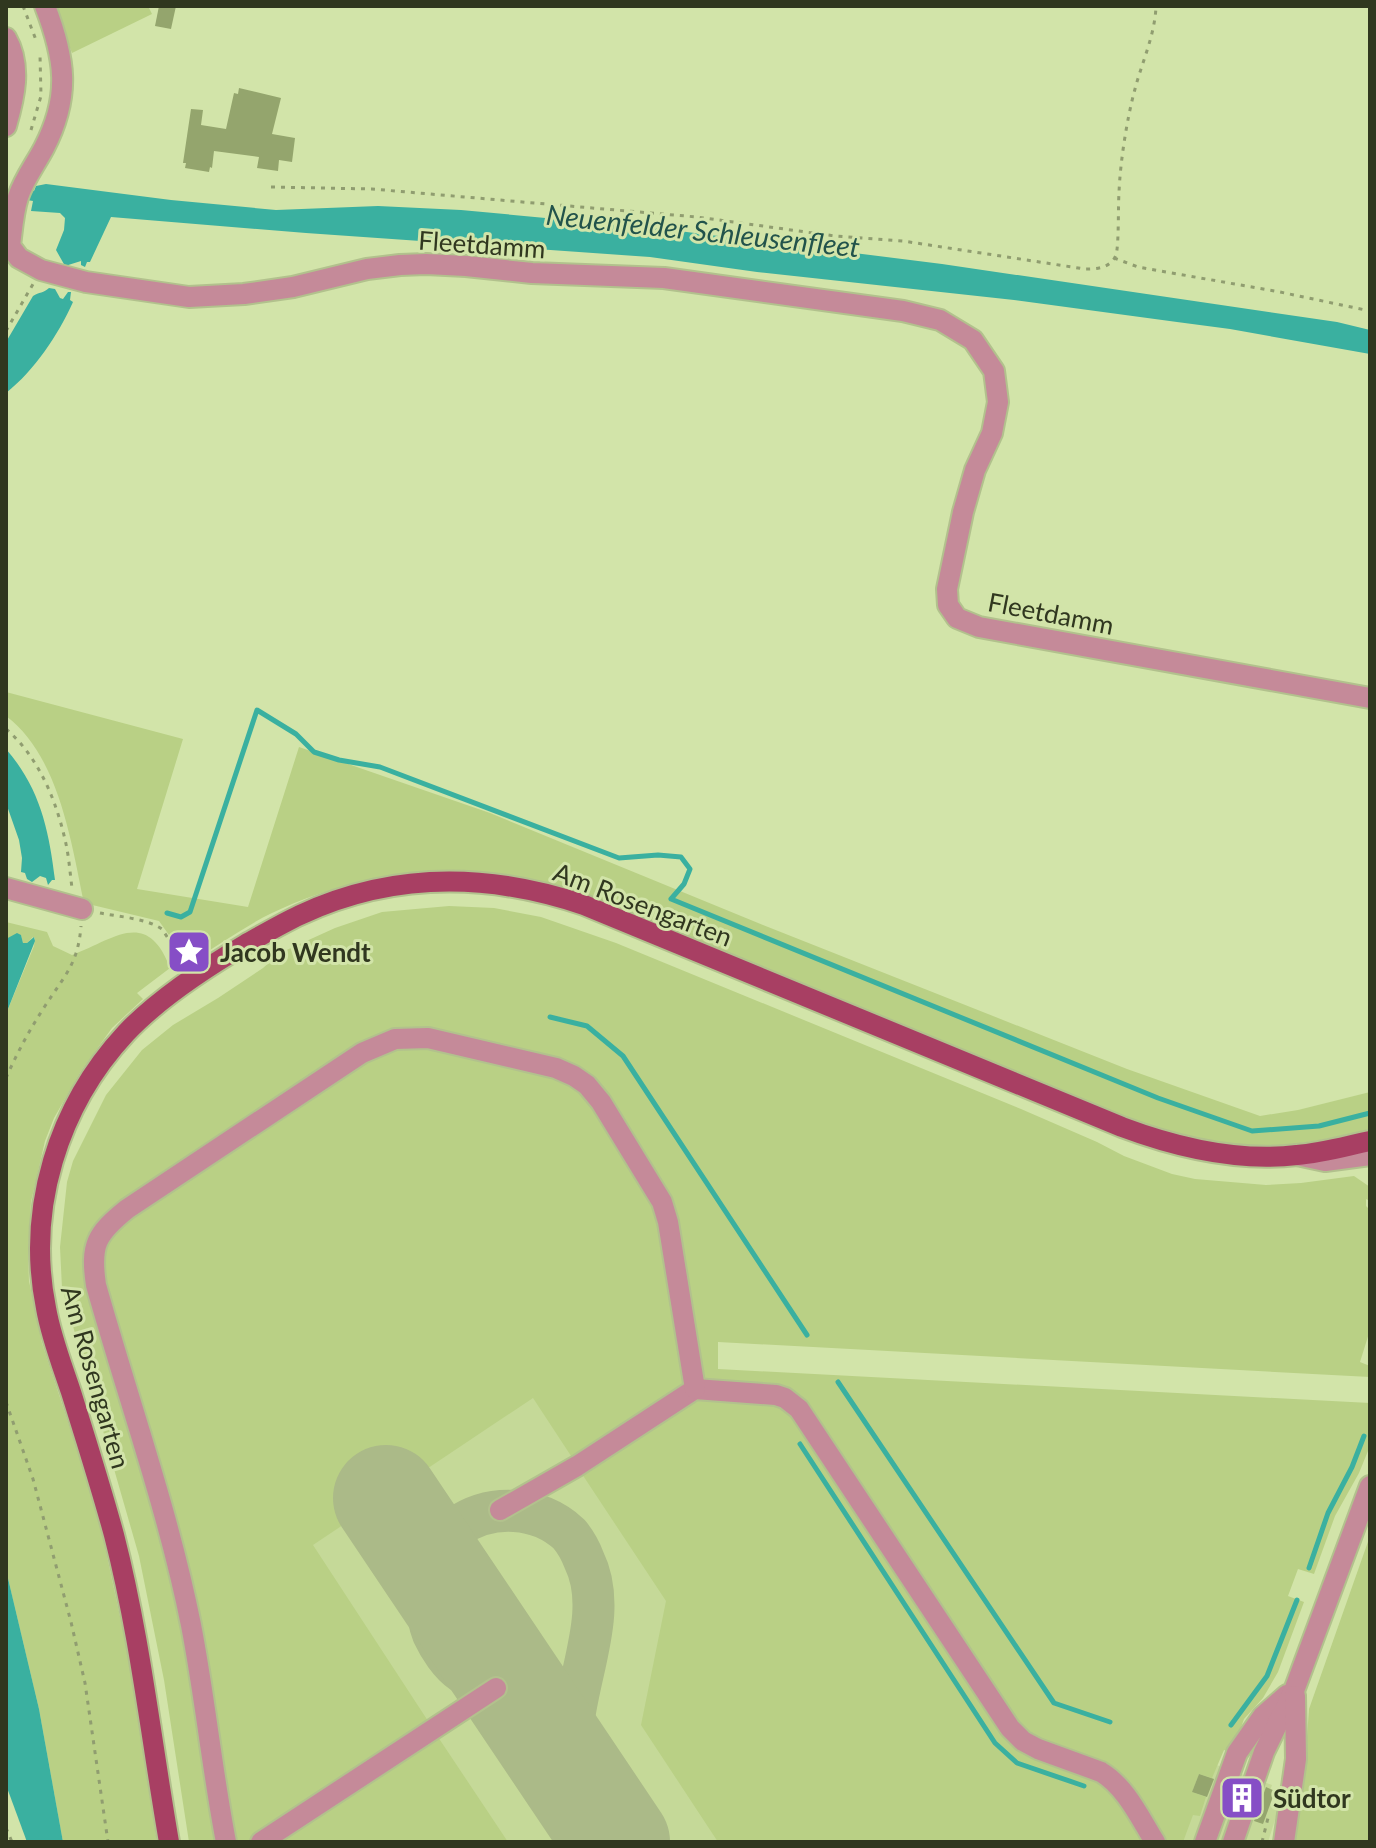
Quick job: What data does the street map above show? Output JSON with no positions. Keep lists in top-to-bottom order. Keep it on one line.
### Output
{"streets":{"main road":["Am Rosengarten"],"street":["Fleetdamm"]},"water":["Neuenfelder Schleusenfleet"],"places":{"place":["Jacob Wendt"],"building":["Südtor"]}}
